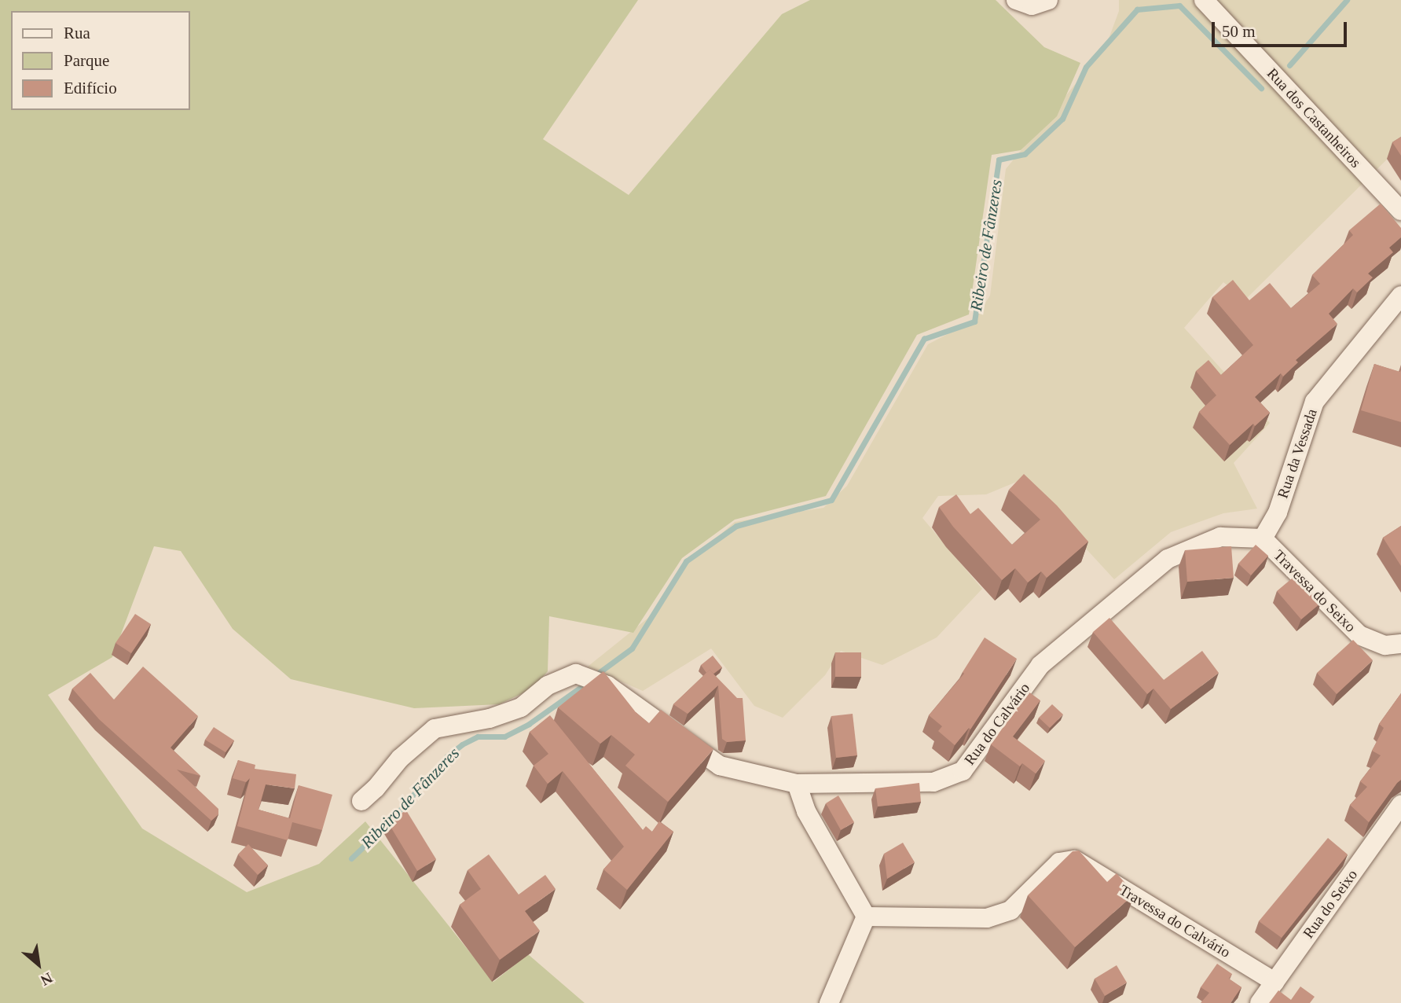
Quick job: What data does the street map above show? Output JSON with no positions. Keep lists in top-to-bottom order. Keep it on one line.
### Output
{"streets":{"street":["Rua dos Castanheiros","Rua da Vessada","Travessa do Seixo","Rua do Calvário","Rua do Seixo","Travessa do Calvário"]},"crossings":[["Rua da Vessada","Travessa do Seixo"],["Rua da Vessada","Rua do Calvário"],["Travessa do Seixo","Rua do Calvário"],["Rua do Seixo","Travessa do Calvário"]],"water":["Ribeiro de Fânzeres"],"legend":["Rua","Parque","Edifício"],"scale_bar":"50 m","north":"bottom right"}
